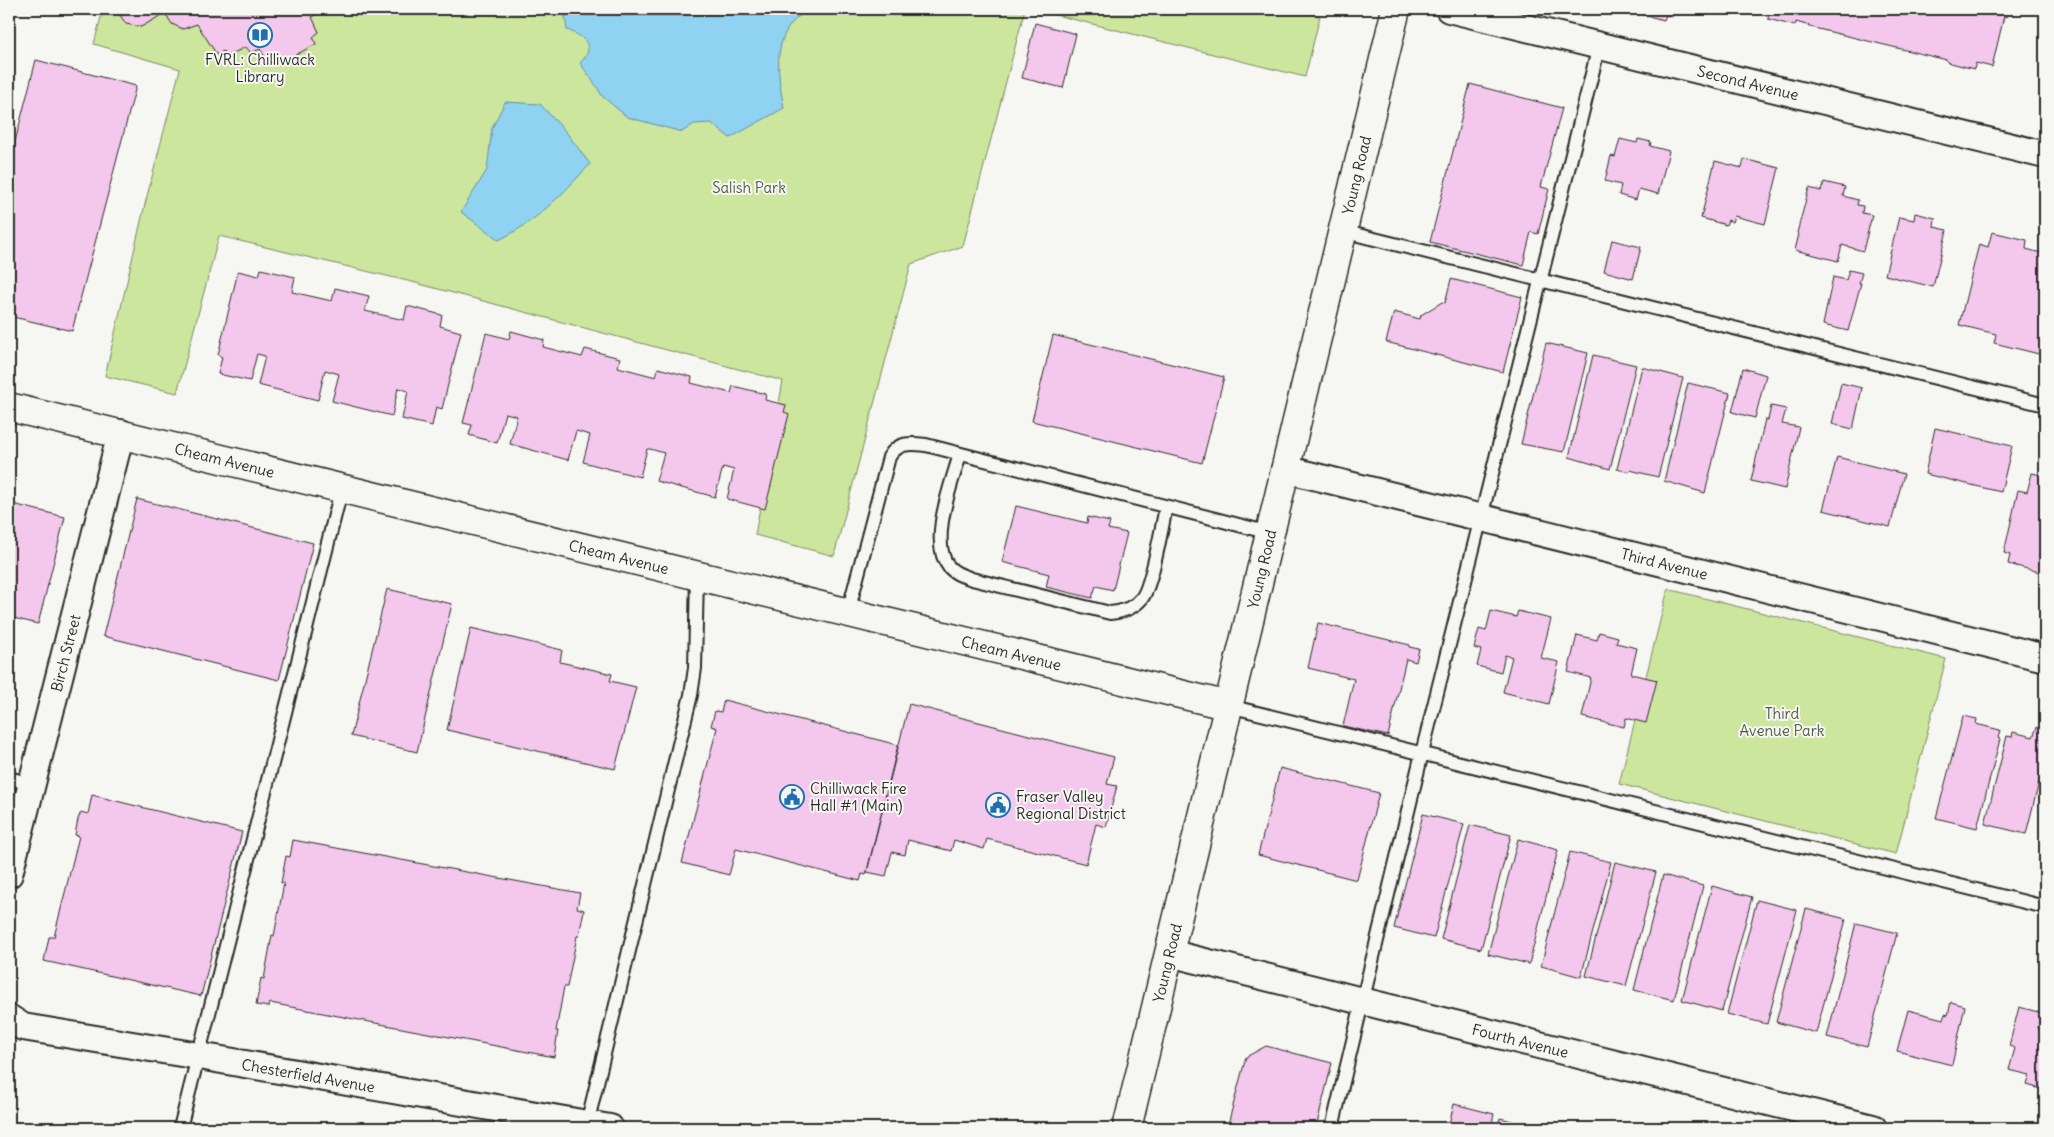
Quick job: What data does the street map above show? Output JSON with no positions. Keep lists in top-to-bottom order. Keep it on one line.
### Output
{"streets":{"street":["Second Avenue","Young Road","Cheam Avenue","Third Avenue","Birch Street","Fourth Avenue","Chesterfield Avenue"]},"crossings":[["Young Road","Cheam Avenue"],["Young Road","Third Avenue"],["Young Road","Fourth Avenue"],["Cheam Avenue","Birch Street"]],"parks":["Salish Park","Third Avenue Park"],"places":{"library":["FVRL: Chilliwack Library"],"public building":["Chilliwack Fire Hall #1 (Main)","Fraser Valley Regional District"]}}
